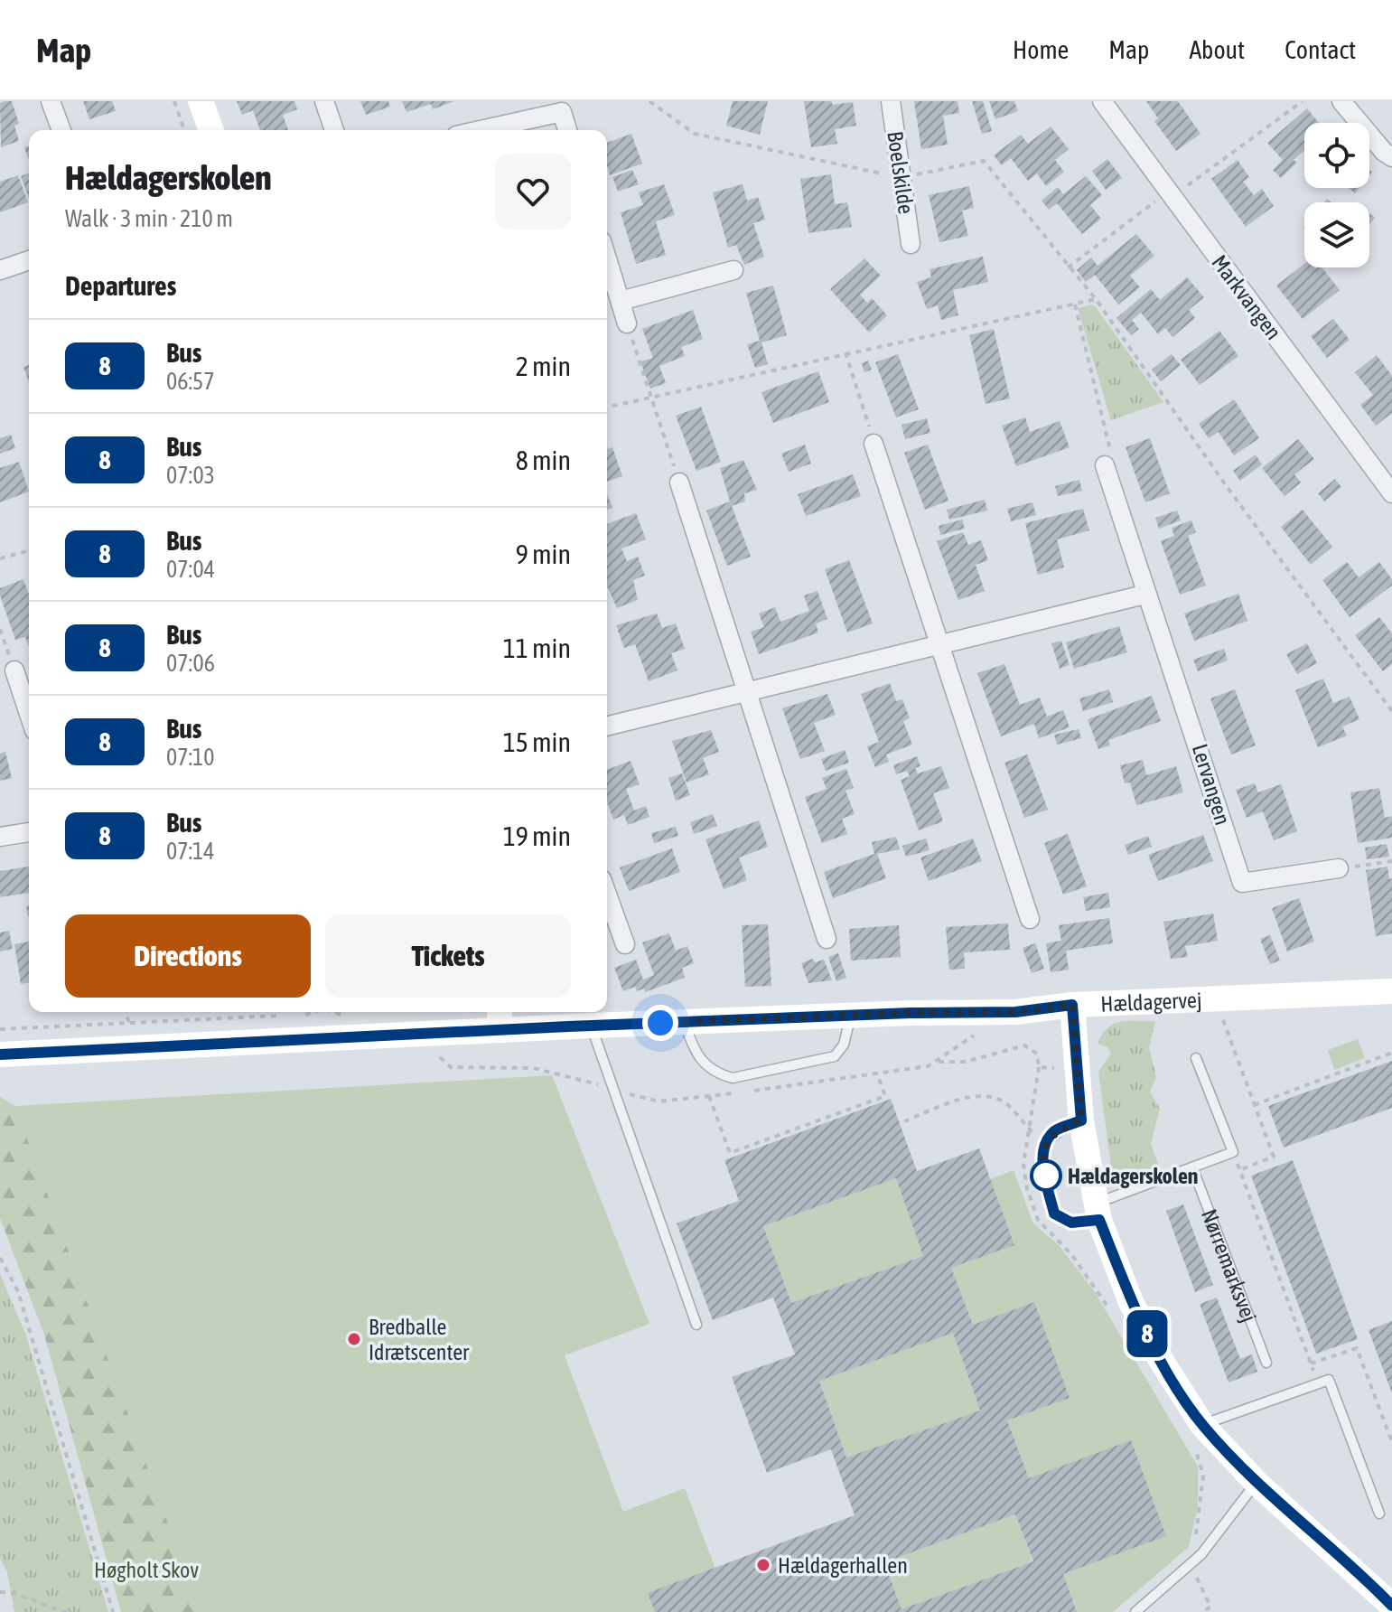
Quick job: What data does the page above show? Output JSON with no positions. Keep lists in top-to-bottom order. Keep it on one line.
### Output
{"streets":{"street":["Boelskilde","Markvangen","Lervangen","Hældagervej"],"lane":["Nørremarksvej"]},"crossings":[["Hældagervej","Nørremarksvej"]],"parks":["Høgholt Skov"],"places":["Hældagerskolen","Bredballe Idrætscenter","Hældagerhallen"],"lines":["bus line 8"],"page":{"header":"Map","nav":["Home","Map","About","Contact"],"on_map":"8","heading":[["Hældagerskolen","Walk · 3 min · 210 m"],"Departures"],"list":[{"mark":"8","name":"Bus","note":"06:57","value":"2 min"},{"mark":"8","name":"Bus","note":"07:03","value":"8 min"},{"mark":"8","name":"Bus","note":"07:04","value":"9 min"},{"mark":"8","name":"Bus","note":"07:06","value":"11 min"},{"mark":"8","name":"Bus","note":"07:10","value":"15 min"},{"mark":"8","name":"Bus","note":"07:14","value":"19 min"}],"buttons":["Directions","Tickets"]}}
